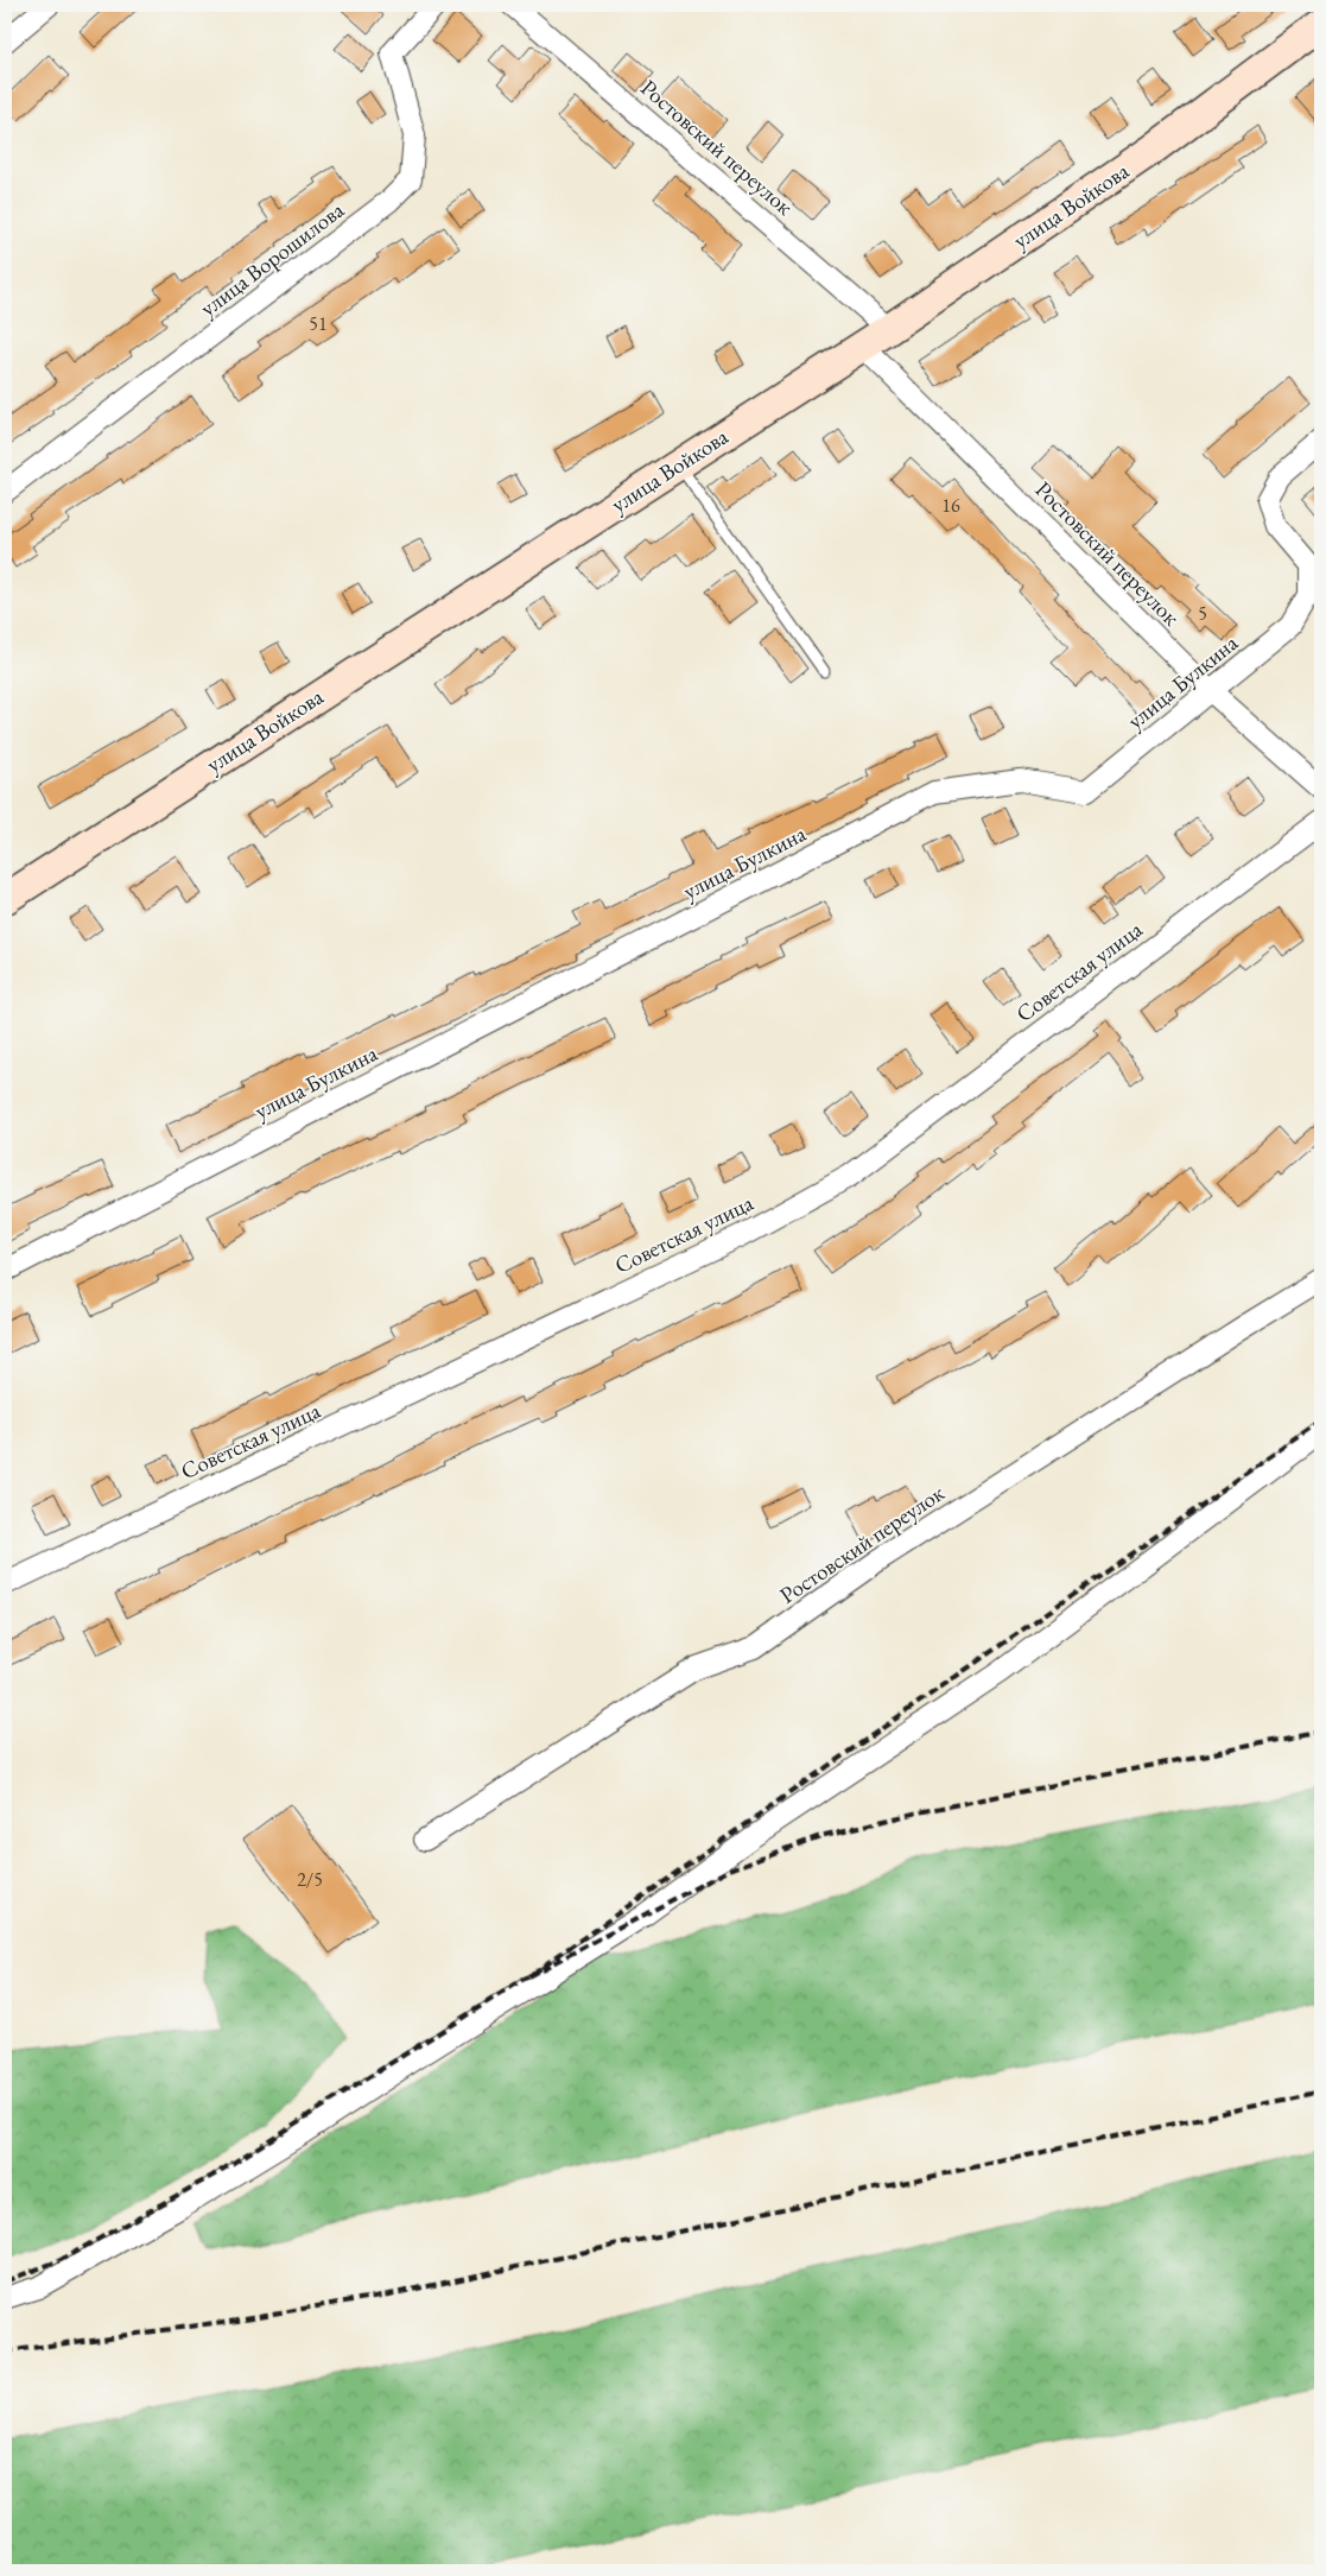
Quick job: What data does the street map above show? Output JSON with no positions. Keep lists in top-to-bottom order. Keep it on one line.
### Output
{"streets":{"main road":["улица Войкова"],"street":["Ростовский переулок","улица Ворошилова","улица Булкина","Советская улица"]},"crossings":[["Ростовский переулок","улица Войкова"],["Ростовский переулок","улица Булкина"]],"house_numbers":["51","16","5","2/5"]}
